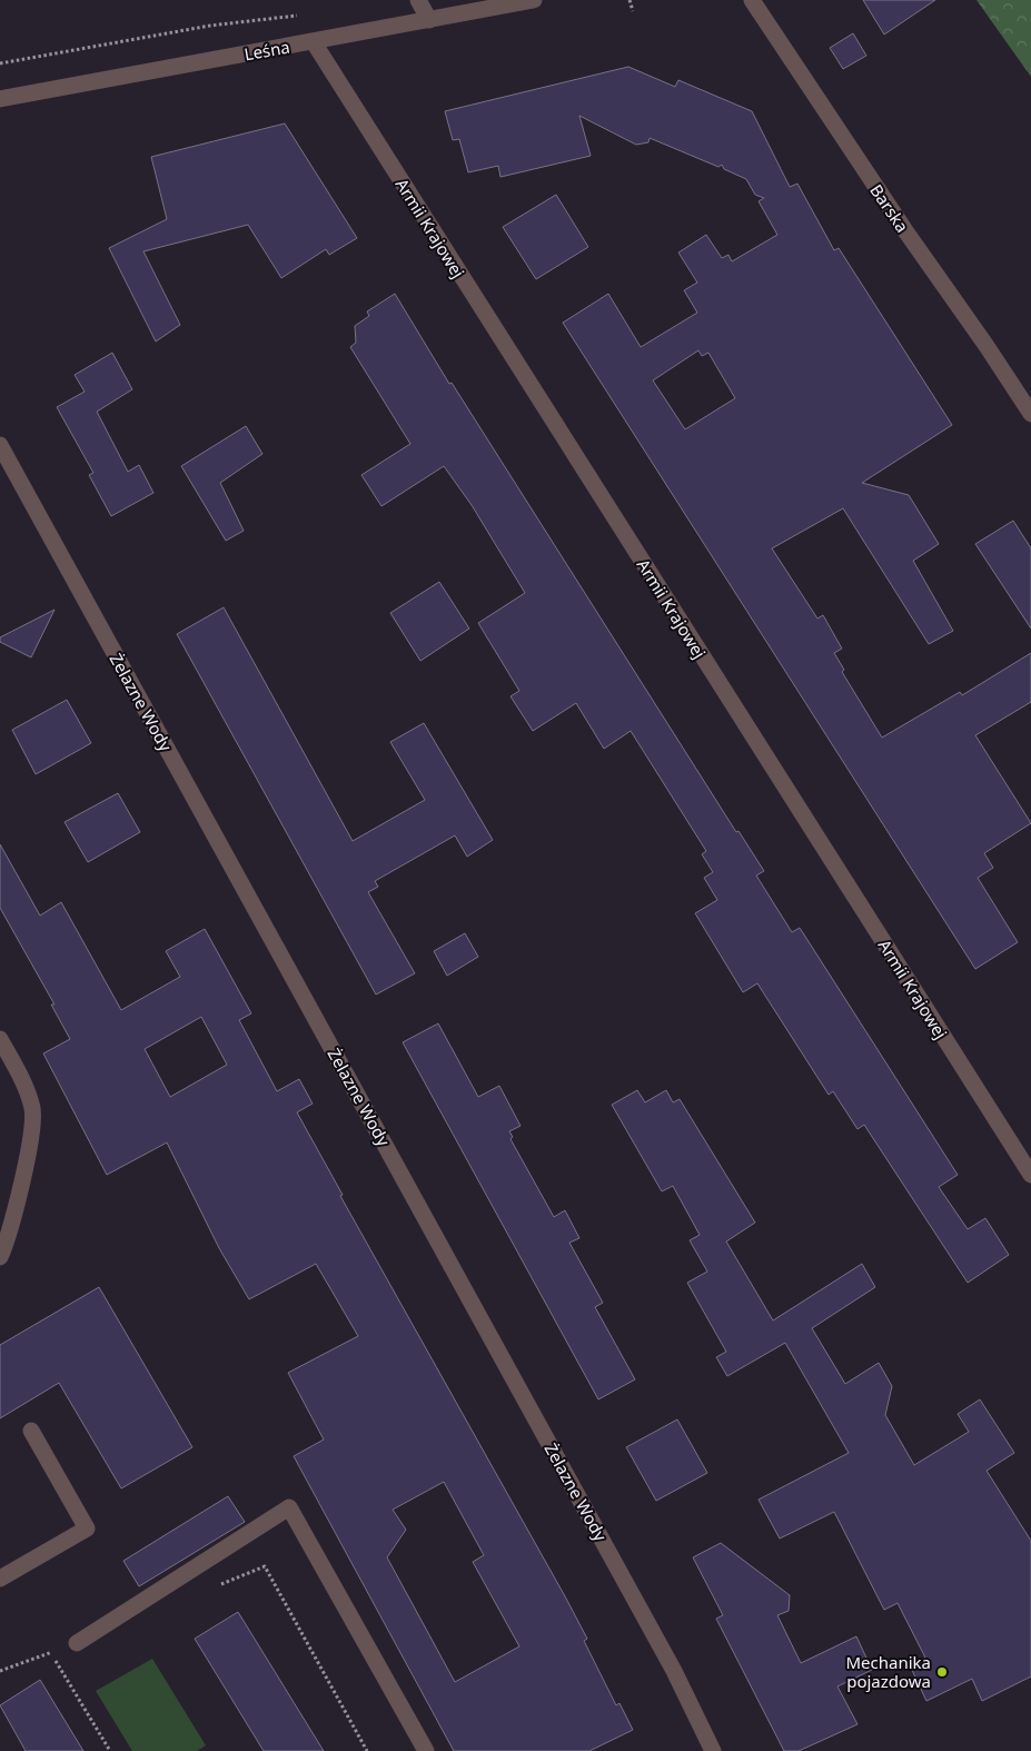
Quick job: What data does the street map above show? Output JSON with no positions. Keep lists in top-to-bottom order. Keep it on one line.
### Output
{"streets":{"street":["Leśna","Barska","Armii Krajowej","Żelazne Wody"]},"crossings":[["Leśna","Armii Krajowej"]],"places":["Mechanika pojazdowa"]}
